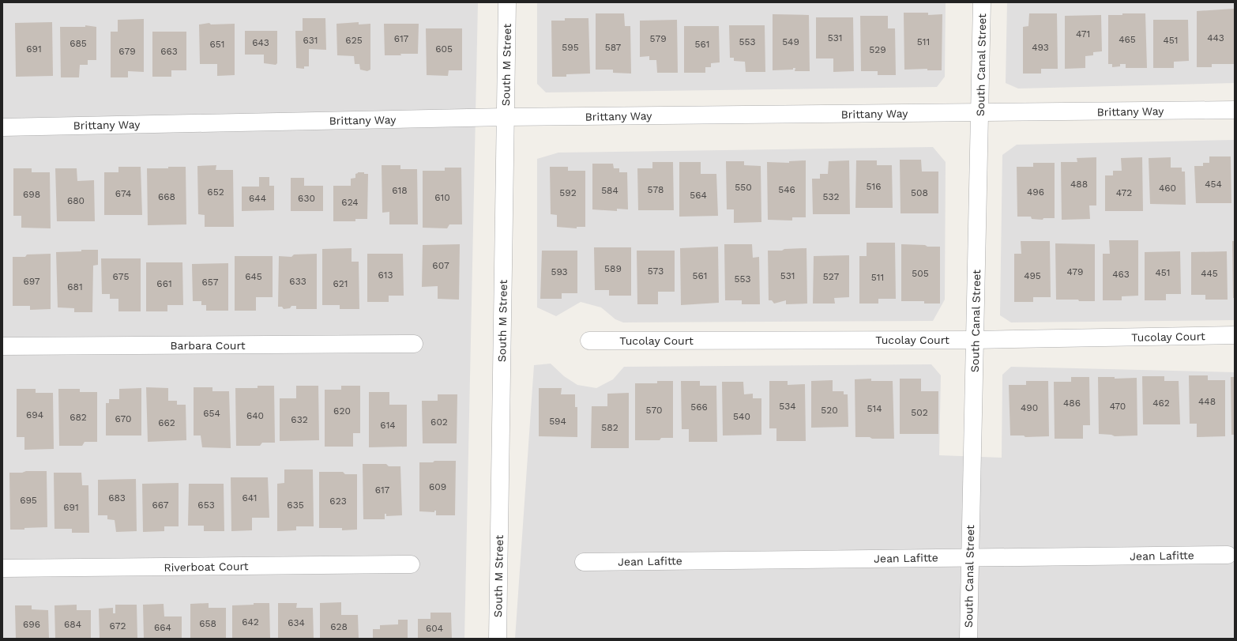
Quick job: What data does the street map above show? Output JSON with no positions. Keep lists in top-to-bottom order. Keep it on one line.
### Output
{"streets":{"street":["South M Street","South Canal Street","Brittany Way","Tucolay Court","Barbara Court","Jean Lafitte","Riverboat Court"]},"crossings":[["South M Street","Brittany Way"],["South Canal Street","Brittany Way"],["South Canal Street","Tucolay Court"],["South Canal Street","Jean Lafitte"]],"house_numbers":["471","531","443","617","579","465","631","625","451","553","549","511","643","685","651","561","595","587","493","691","605","529","679","663","488","454","516","550","460","578","546","618","584","652","496","592","508","472","674","698","564","668","532","610","644","630","680","624","607","589","573","593","479","451","505","445","463","613","561","531","495","675","645","527","511","553","697","633","657","661","621","681","448","486","462","534","470","566","490","514","570","520","620","502","654","694","640","540","682","670","632","594","602","662","614","582","609","617","683","641","695","623","667","653","635","691","642","634","658","696","684","672","628","664","604"]}
